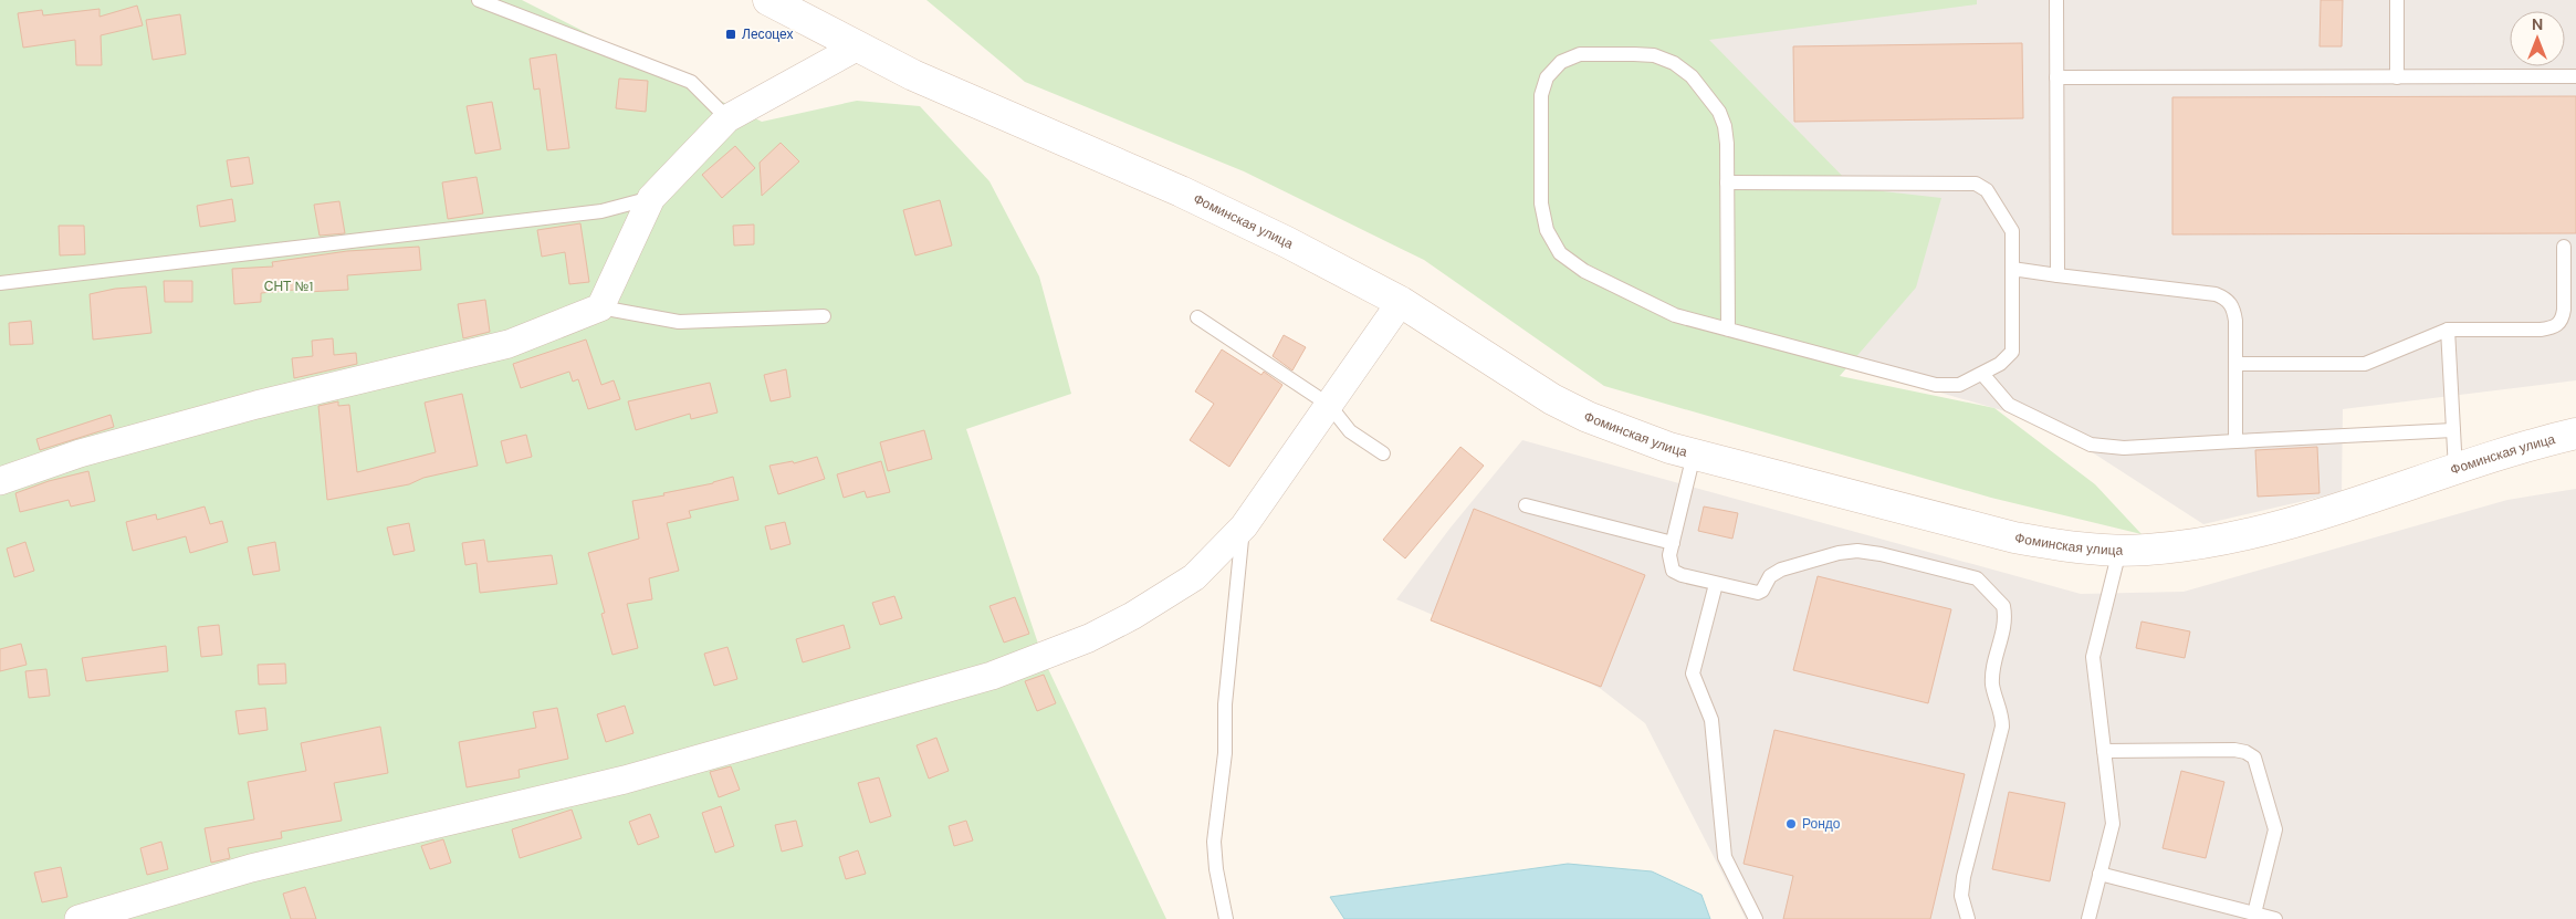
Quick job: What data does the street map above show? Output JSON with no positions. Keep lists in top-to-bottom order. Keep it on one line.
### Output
{"streets":{"street":["Фоминская улица"]},"parks":["СНТ №1"],"places":{"transit":["Лесоцех"],"other":["Рондо"]},"north":"top"}
